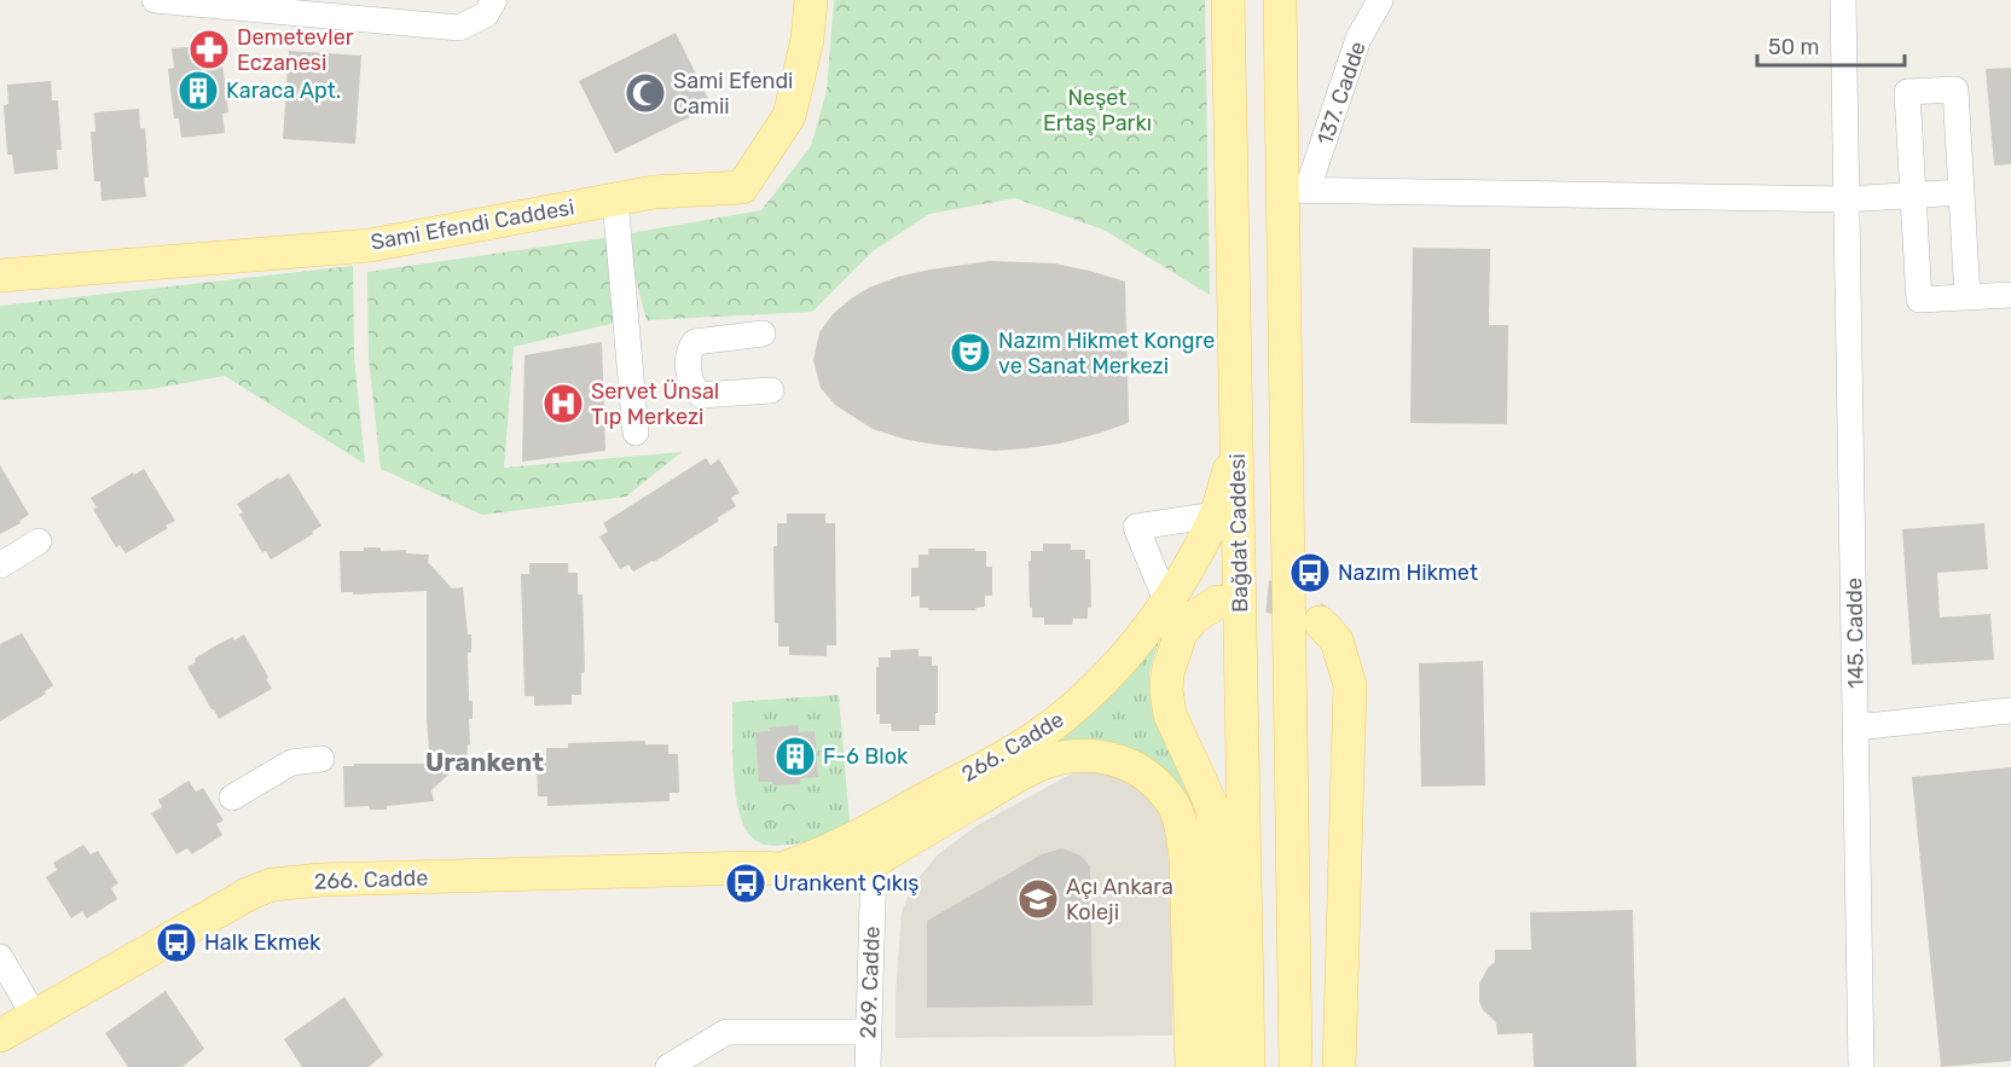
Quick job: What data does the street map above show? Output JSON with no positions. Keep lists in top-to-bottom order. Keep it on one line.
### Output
{"streets":{"main road":["Sami Efendi Caddesi","Bağdat Caddesi","266. Cadde"],"street":["137. Cadde","145. Cadde","269. Cadde"]},"crossings":[["Bağdat Caddesi","266. Cadde"],["266. Cadde","269. Cadde"]],"districts":["Urankent"],"parks":["Neşet Ertaş Parkı"],"places":{"pharmacy":["Demetevler Eczanesi"],"building":["Karaca Apt.","F-6 Blok"],"mosque":["Sami Efendi Camii"],"theatre":["Nazım Hikmet Kongre ve Sanat Merkezi"],"hospital":["Servet Ünsal Tıp Merkezi"],"bus stop":["Nazım Hikmet","Urankent Çıkış","Halk Ekmek"],"school or university":["Açı Ankara Koleji"]},"scale_bar":"50 m"}
